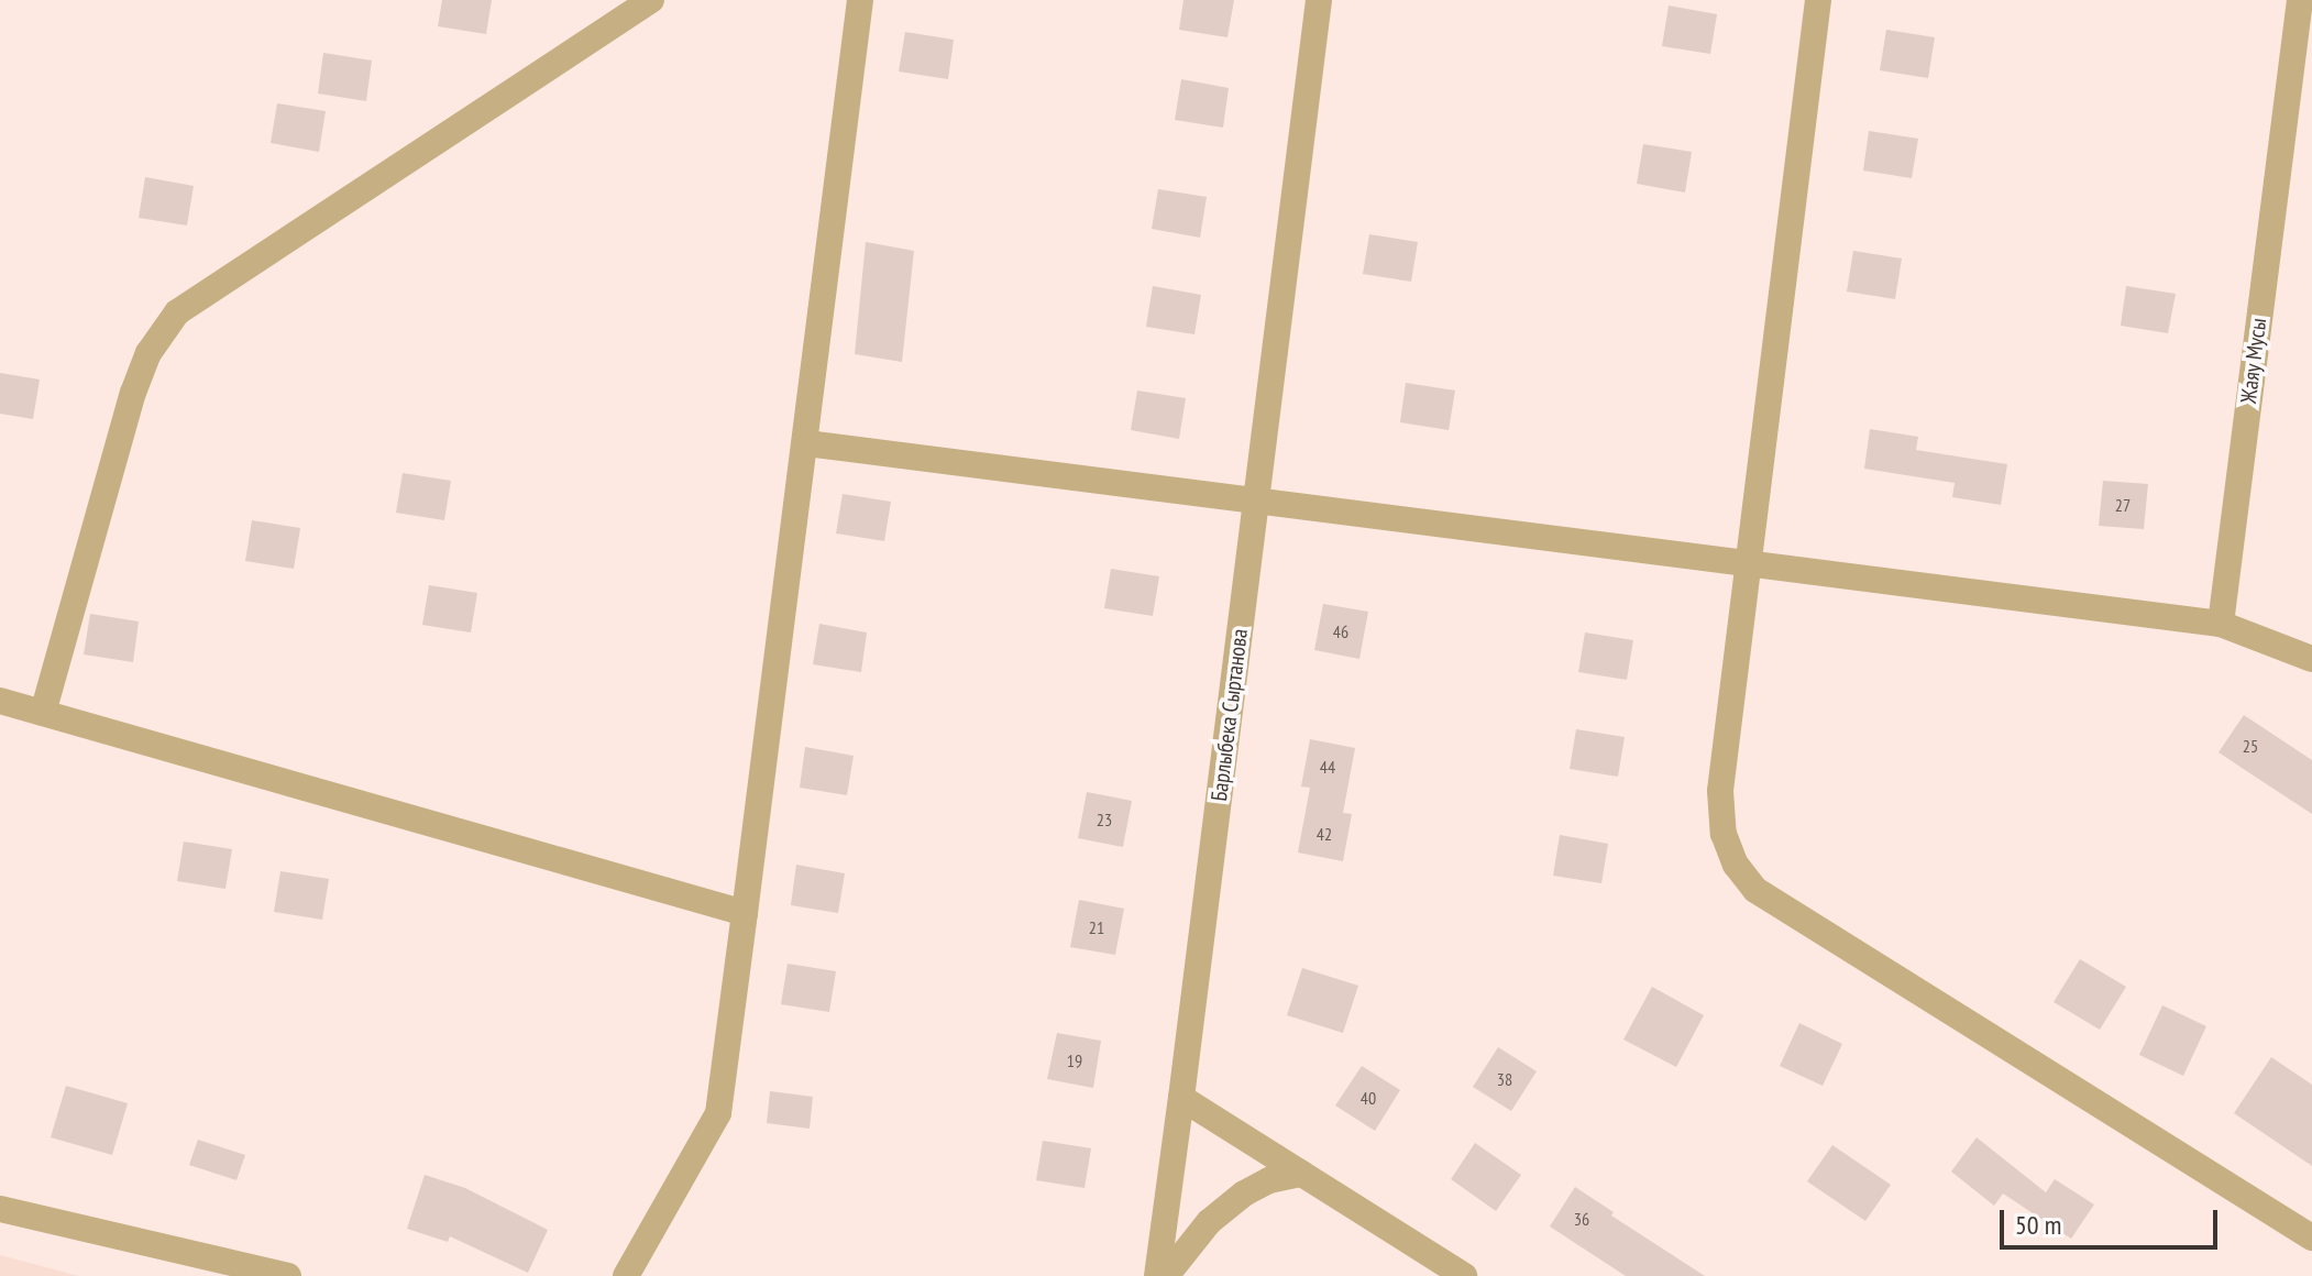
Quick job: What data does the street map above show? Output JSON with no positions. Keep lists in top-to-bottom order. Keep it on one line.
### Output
{"streets":{"street":["Жаяу Мусы","Барлыбека Сыртанова"]},"house_numbers":["27","46","25","44","23","42","21","19","38","40","36"],"scale_bar":"50 m"}
